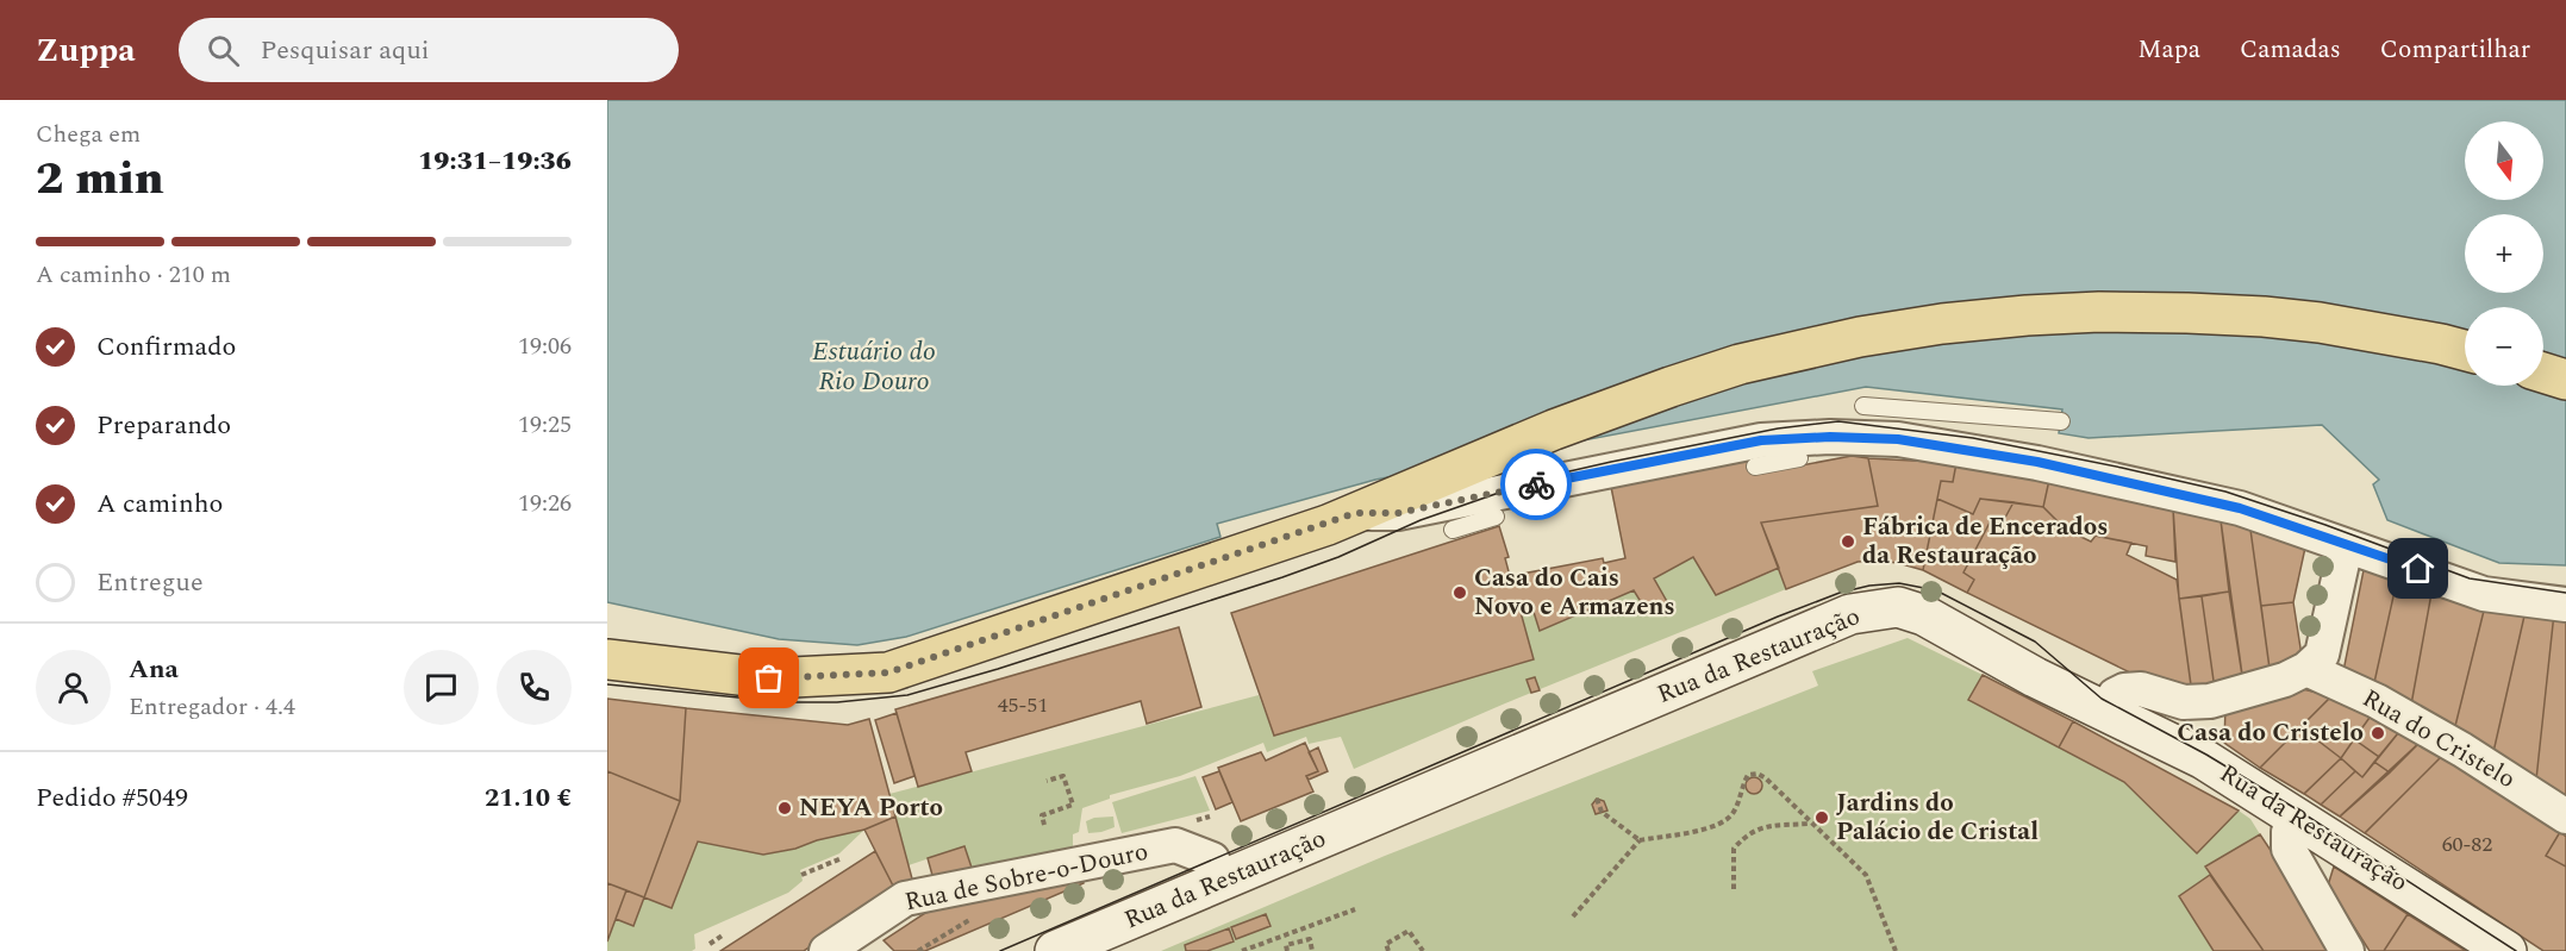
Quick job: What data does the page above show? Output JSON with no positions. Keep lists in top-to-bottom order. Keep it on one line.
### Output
{"streets":{"main road":["Rua da Restauração"],"street":["Rua do Cristelo","Rua de Sobre-o-Douro"]},"crossings":[["Rua da Restauração","Rua de Sobre-o-Douro"]],"water":["Estuário do Rio Douro"],"places":["Fábrica de Encerados da Restauração","Casa do Cais Novo e Armazens","Casa do Cristelo","NEYA Porto","Jardins do Palácio de Cristal"],"house_numbers":["45-51","60-82"],"north":"bottom","page":{"header":"Zuppa","search":"Pesquisar aqui","nav":["Mapa","Camadas","Compartilhar"],"heading":["2 min","Chega em","19:31–19:36"],"panel":["Ana","Entregador · 4.4","Pedido #5049","21.10 €"],"map_buttons":["+","−"],"bar":"A caminho · 210 m","list":[["Confirmado","19:06"],["Preparando","19:25"],["A caminho","19:26"],"Entregue"]}}
